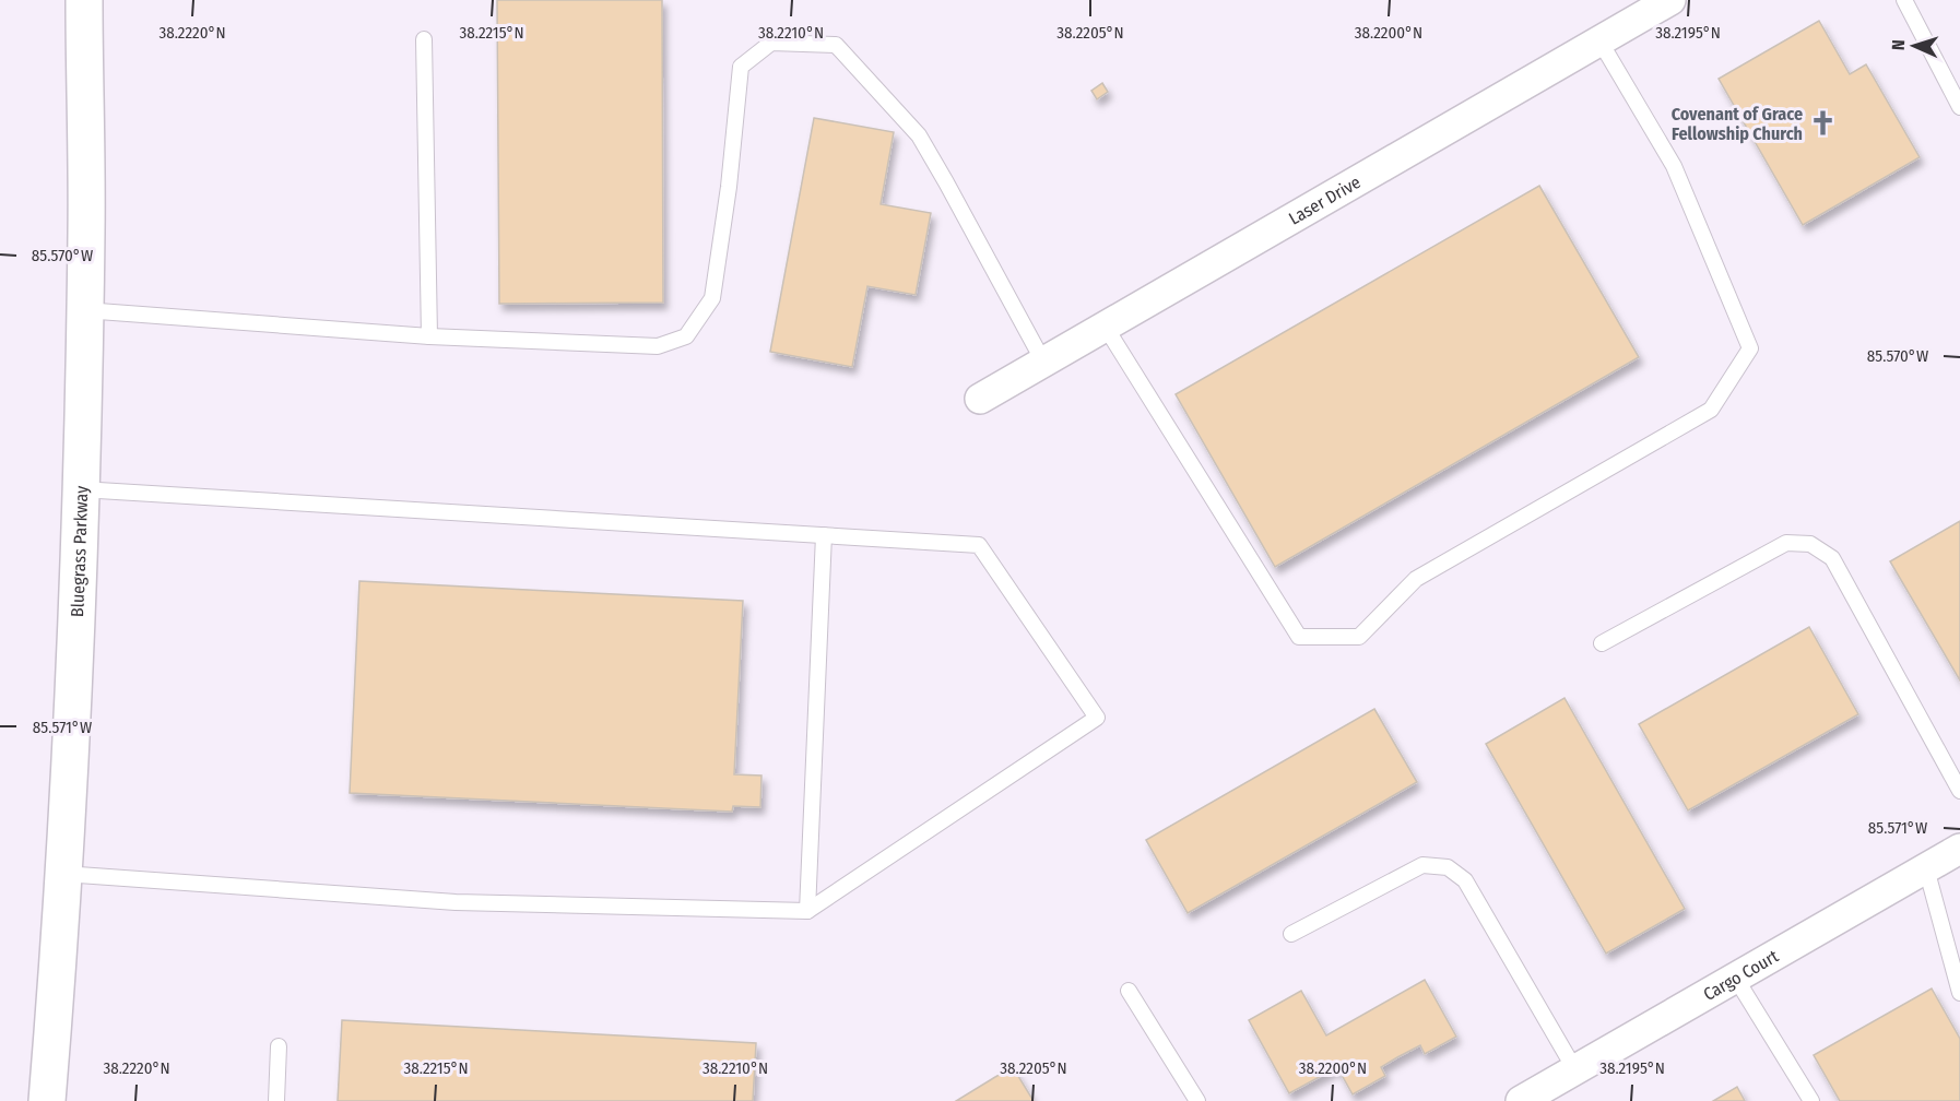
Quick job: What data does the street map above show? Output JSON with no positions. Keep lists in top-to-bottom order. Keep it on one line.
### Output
{"streets":{"street":["Laser Drive","Bluegrass Parkway","Cargo Court"]},"places":{"church":["Covenant of Grace Fellowship Church"]},"north":"left","coordinates":["38.2220°N","38.2215°N","38.2210°N","38.2205°N","38.2200°N","38.2195°N","85.570°W","85.571°W"]}
